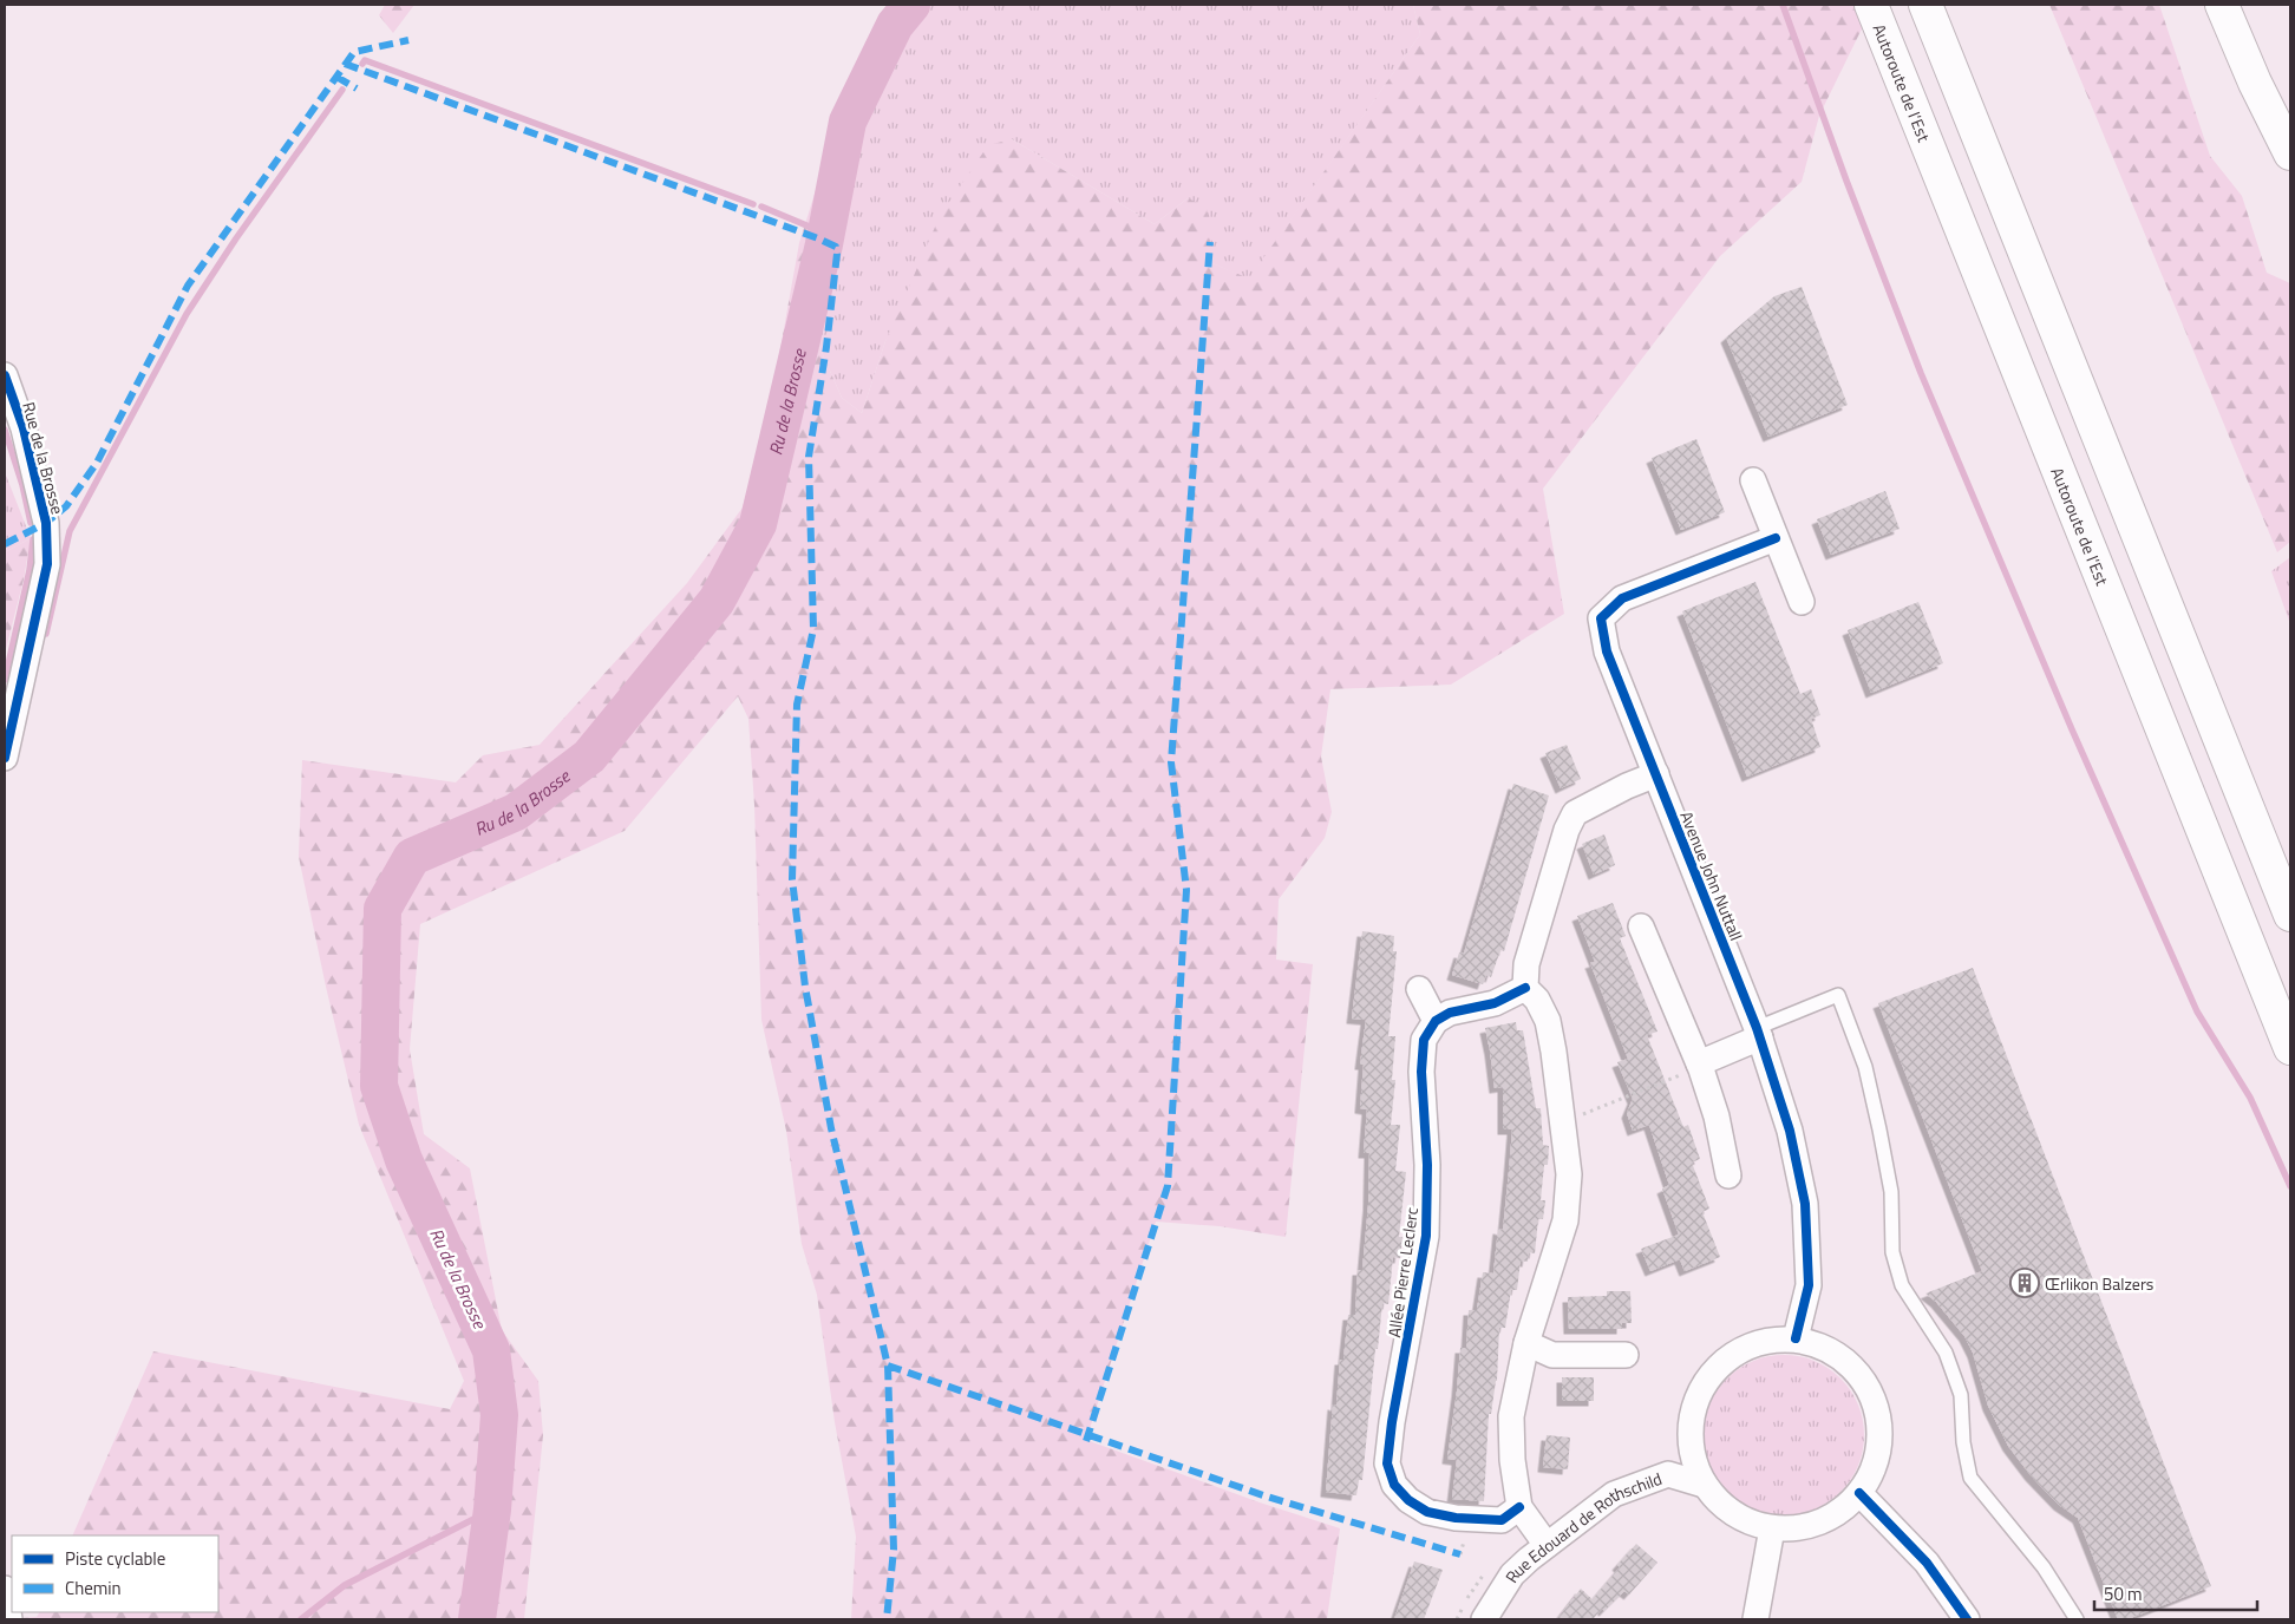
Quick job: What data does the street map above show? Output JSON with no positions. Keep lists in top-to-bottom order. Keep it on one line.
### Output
{"streets":{"main road":["Autoroute de l’Est"],"street":["Rue de la Brosse","Avenue John Nuttall","Allée Pierre Leclerc","Rue Edouard de Rothschild"]},"crossings":[["Avenue John Nuttall","Rue Edouard de Rothschild"]],"water":["Ru de la Brosse"],"places":{"building":["Œrlikon Balzers"]},"legend":["Piste cyclable","Chemin"],"scale_bar":"50 m"}
